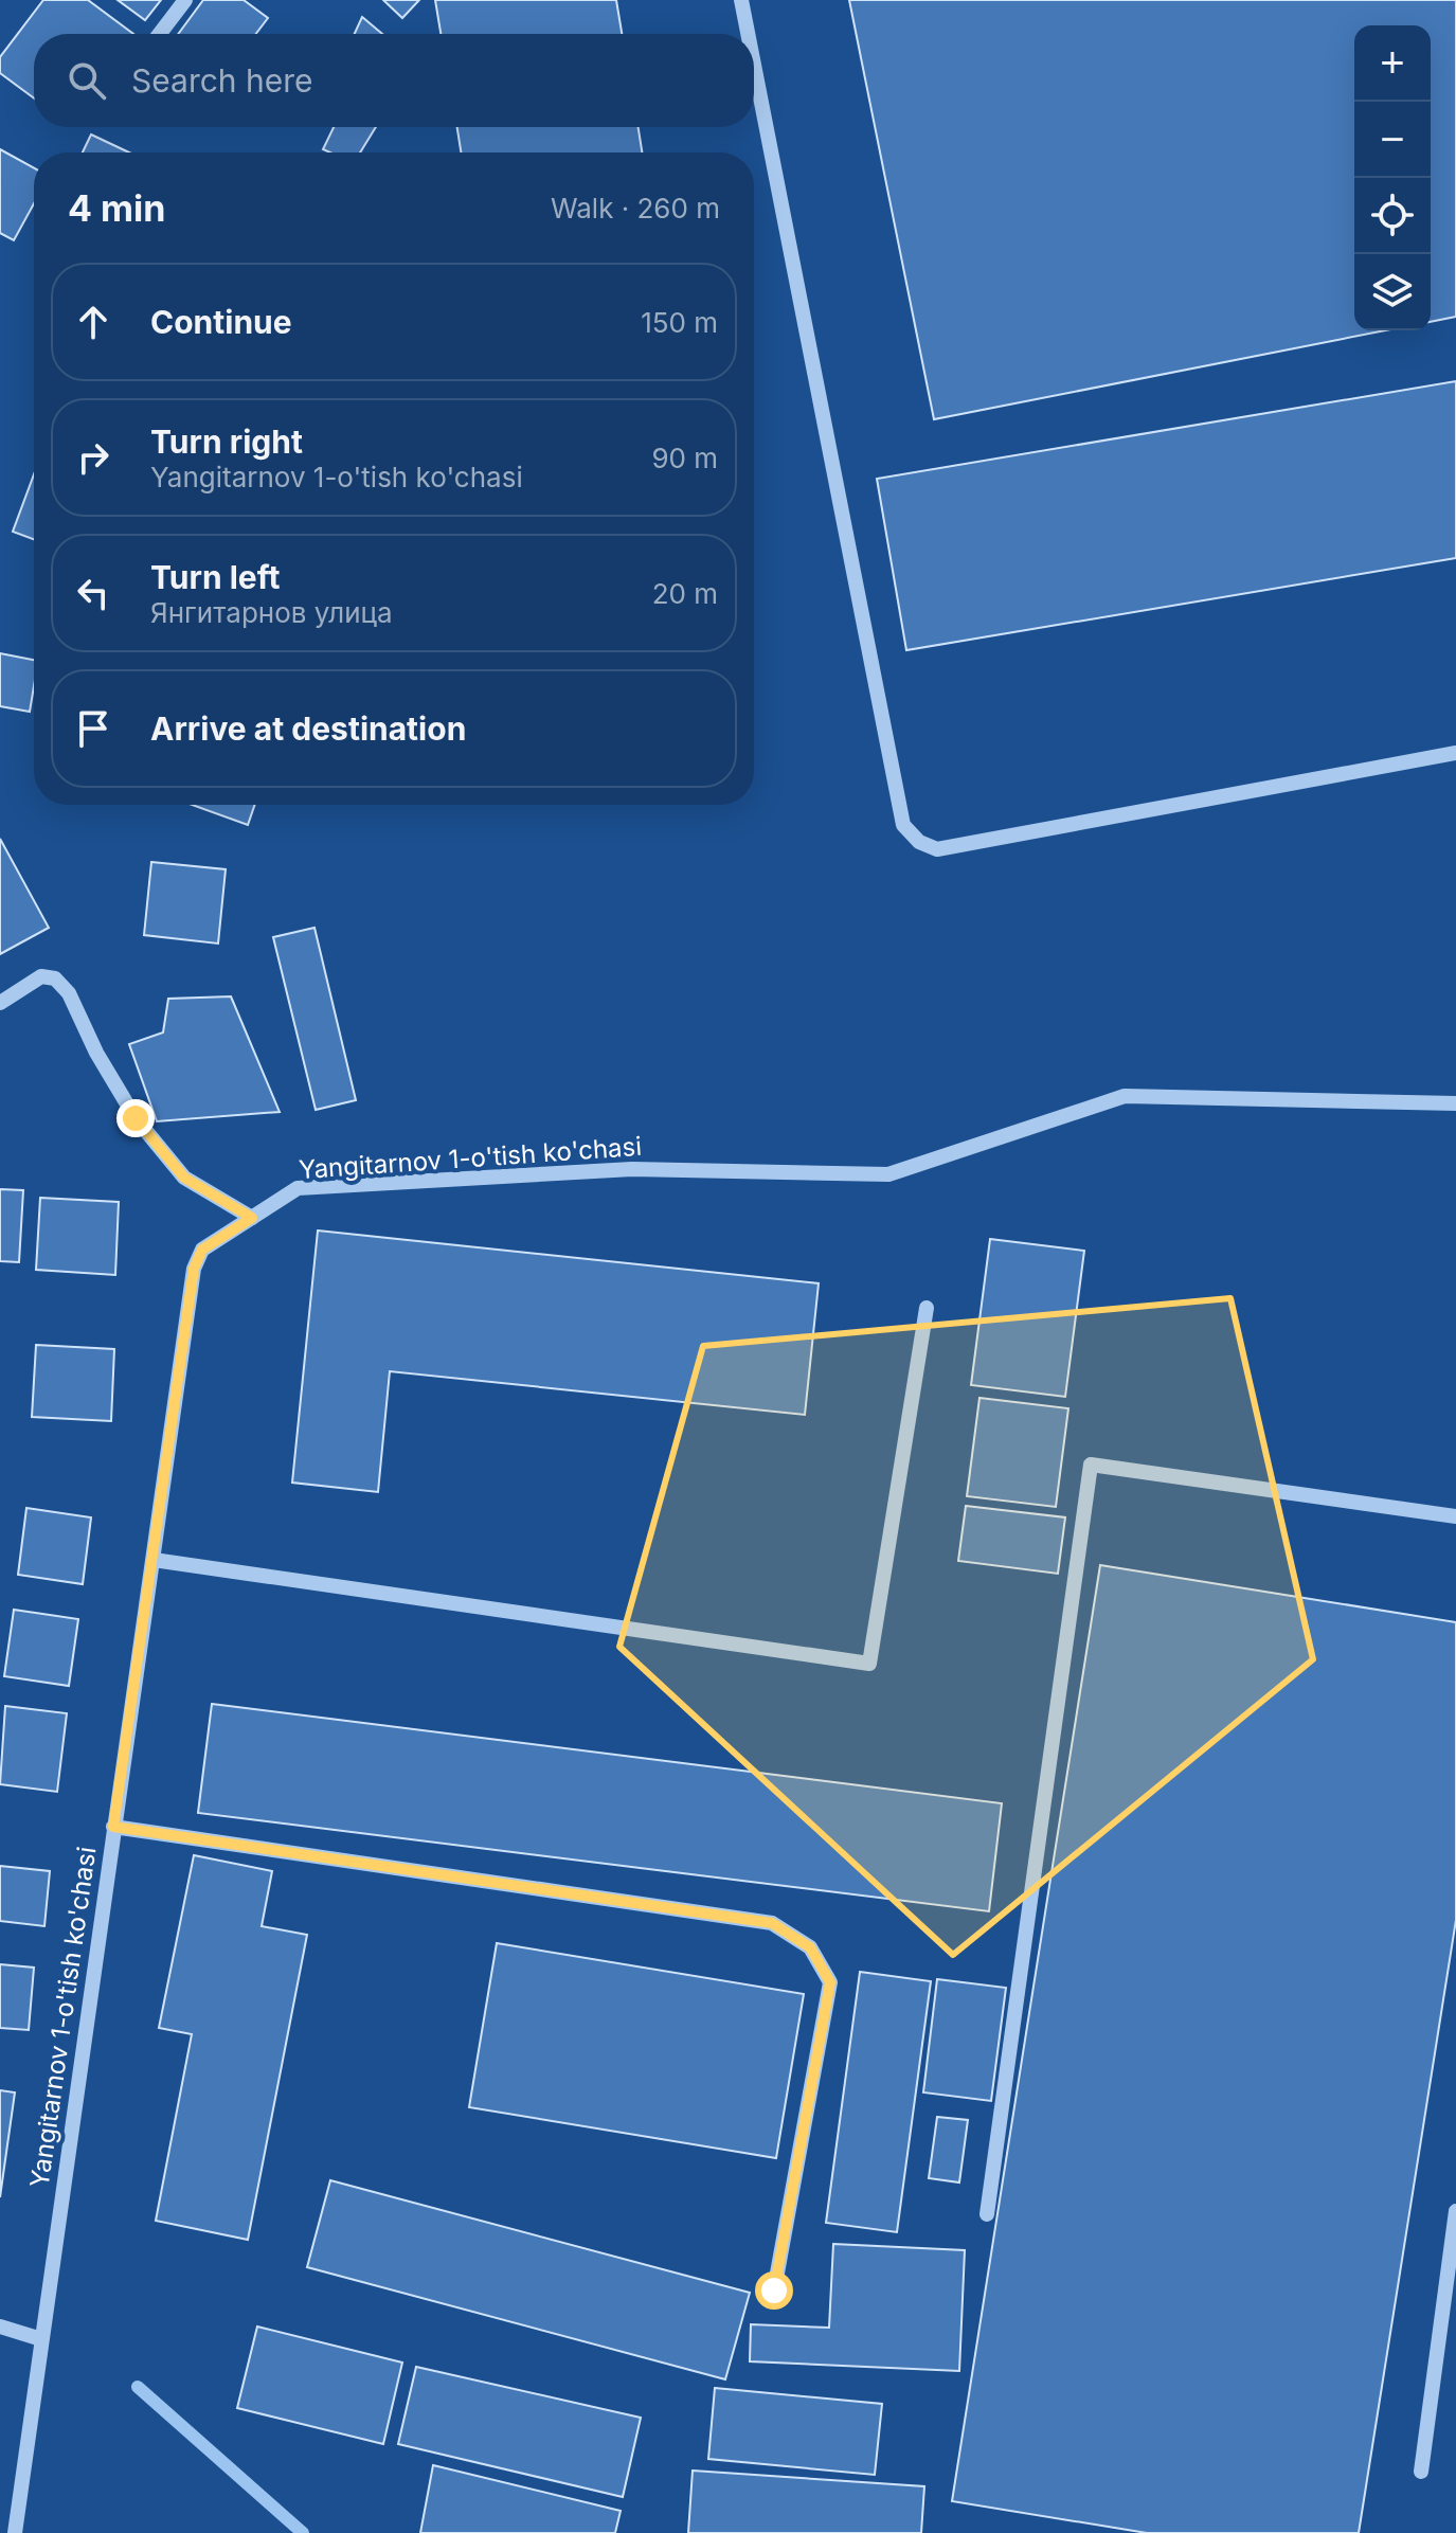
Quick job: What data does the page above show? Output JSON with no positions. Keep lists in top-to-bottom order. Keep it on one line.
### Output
{"streets":{"street":["Yangitarnov 1-o'tish ko'chasi"]},"page":{"map_buttons":["+","−"],"search":"Search here","heading":["4 min","Walk · 260 m"],"list":[["Continue","150 m"],["Turn right","Yangitarnov 1-o'tish ko'chasi","90 m"],["Turn left","Янгитарнов улица","20 m"],"Arrive at destination"]}}
